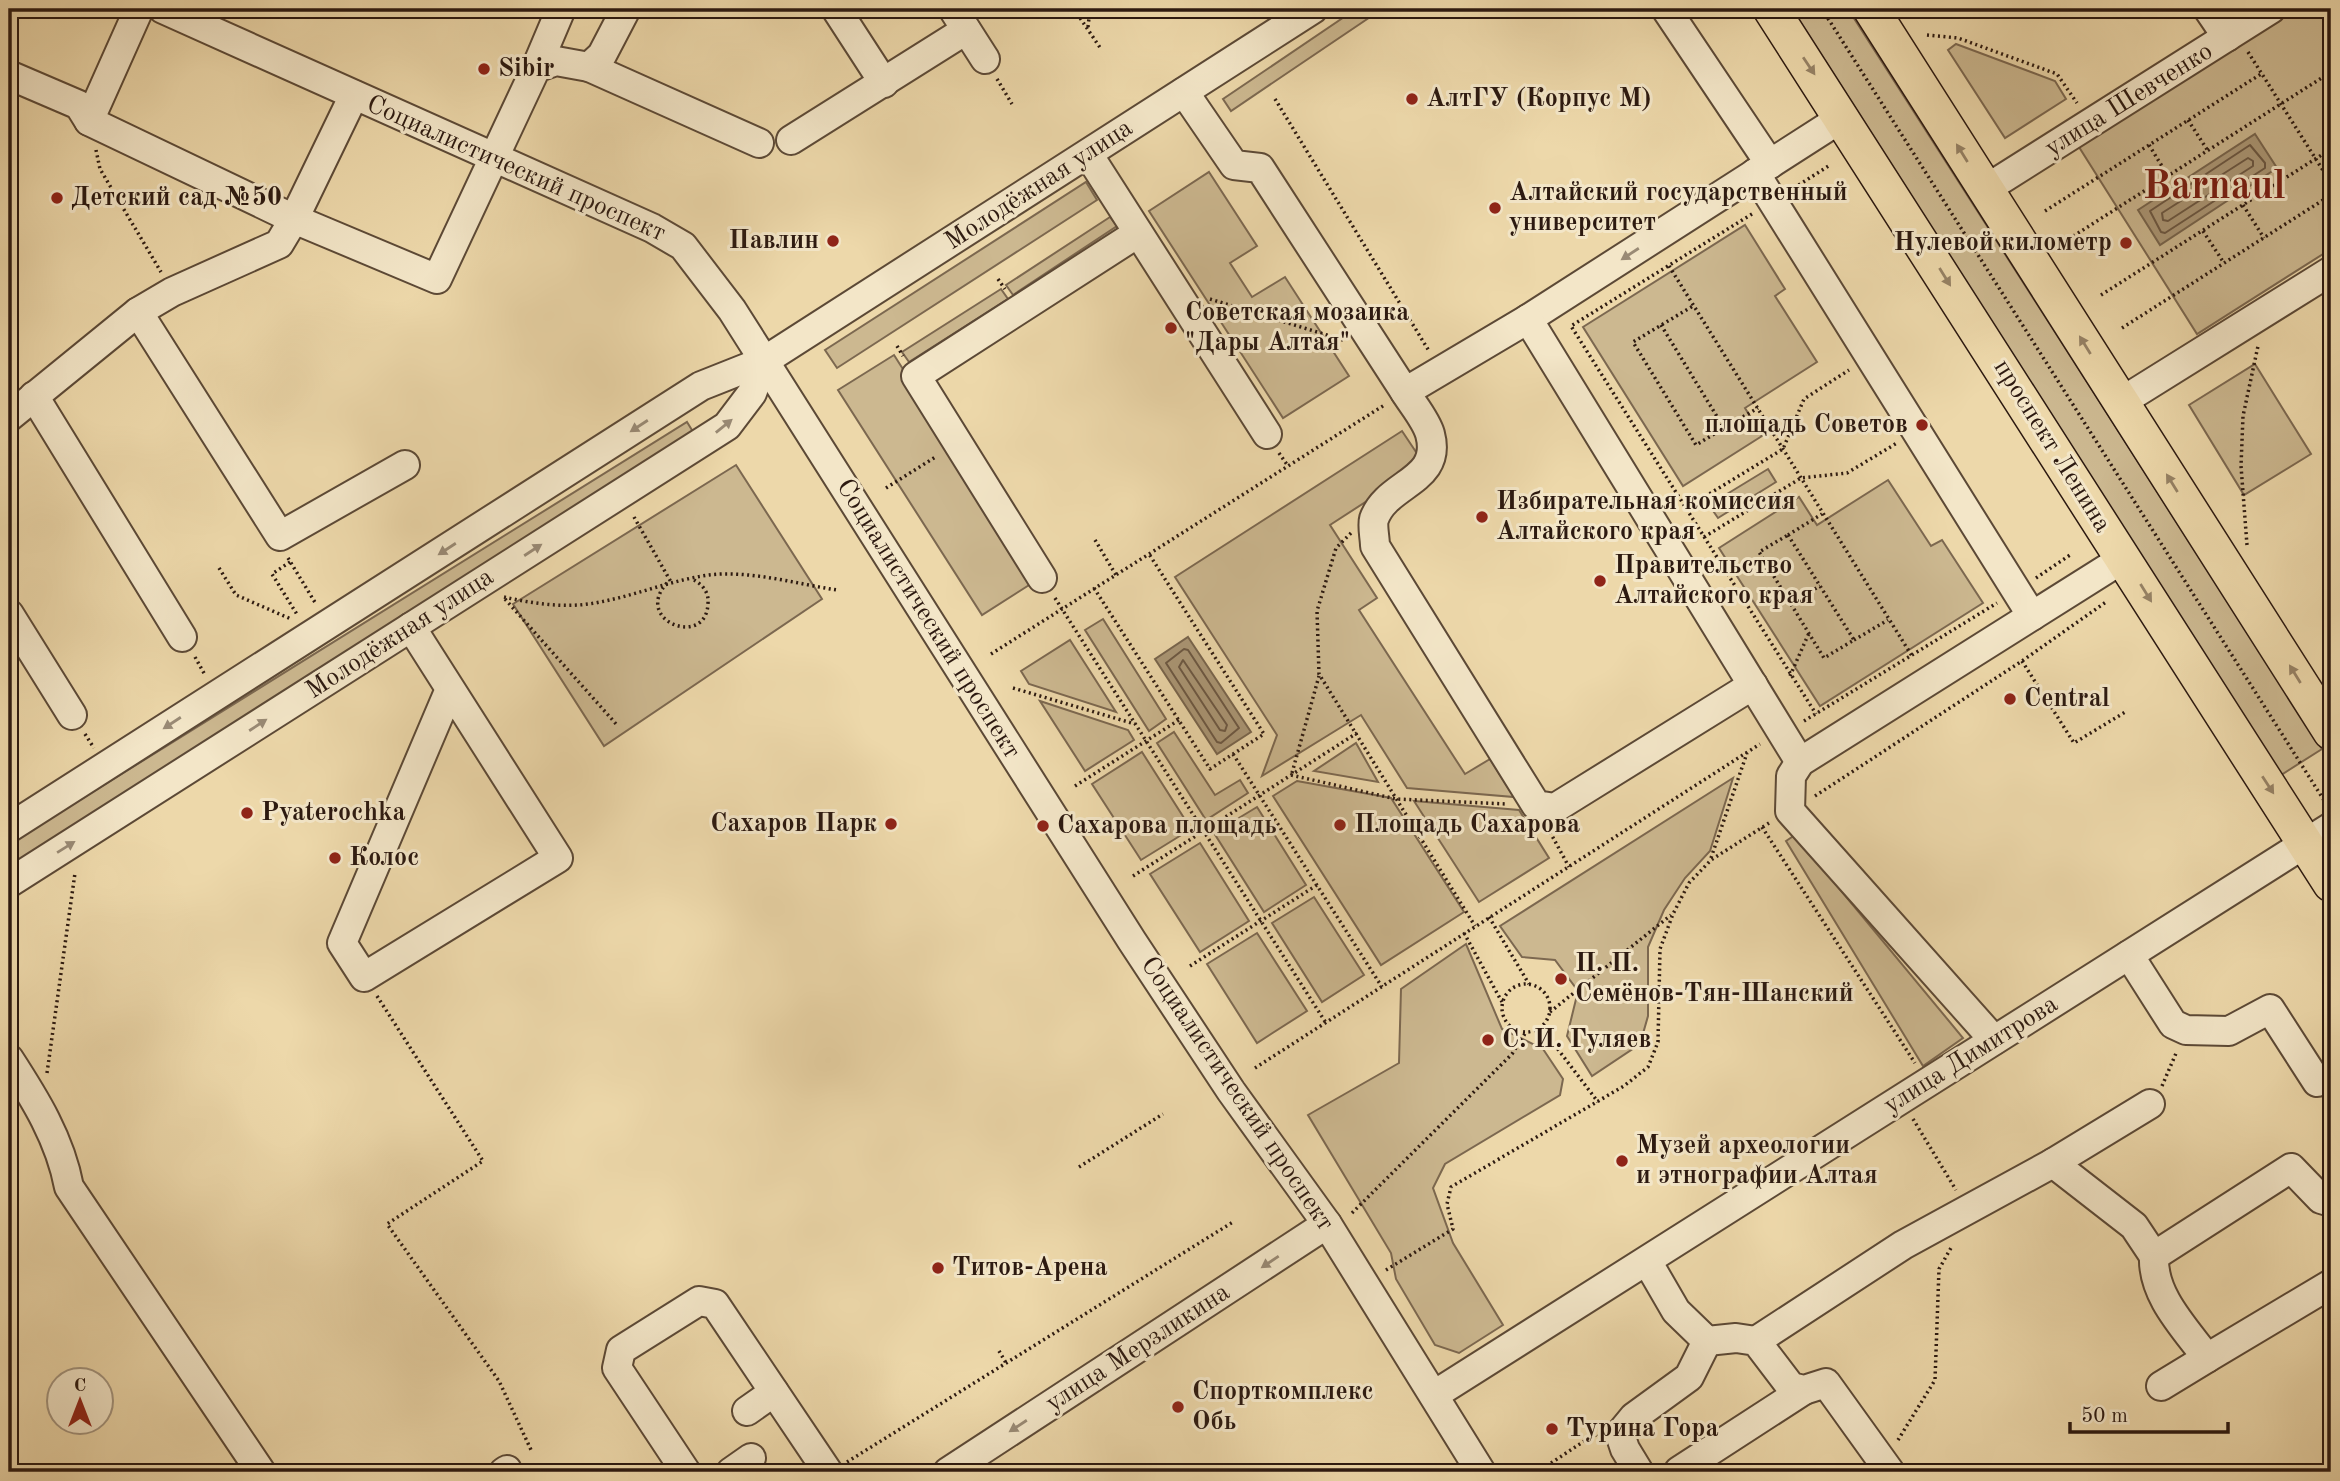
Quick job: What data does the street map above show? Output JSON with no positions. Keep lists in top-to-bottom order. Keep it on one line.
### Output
{"streets":{"main road":["проспект Ленина"],"street":["улица Шевченко","Социалистический проспект","Молодёжная улица","улица Димитрова","улица Мерзликина"]},"crossings":[["Социалистический проспект","Молодёжная улица"],["Социалистический проспект","улица Димитрова"],["Социалистический проспект","улица Мерзликина"],["проспект Ленина","улица Димитрова"]],"one_way":["улица Мерзликина"],"districts":["Barnaul"],"places":["Sibir","АлтГУ (Корпус М)","Детский сад №50","Алтайский государственный университет","Павлин","Нулевой километр","Советская мозаика \"Дары Алтая\"","площадь Советов","Избирательная комиссия Алтайского края","Правительство Алтайского края","Central","Pyaterochka","Сахаров Парк","Площадь Сахарова","Сахарова площадь","Колос","П. П. Семёнов-Тян-Шанский","С. И. Гуляев","Музей археологии и этнографии Алтая","Титов-Арена","Спорткомплекс Обь","Турина Гора"],"scale_bar":"50 m","north":"top"}
